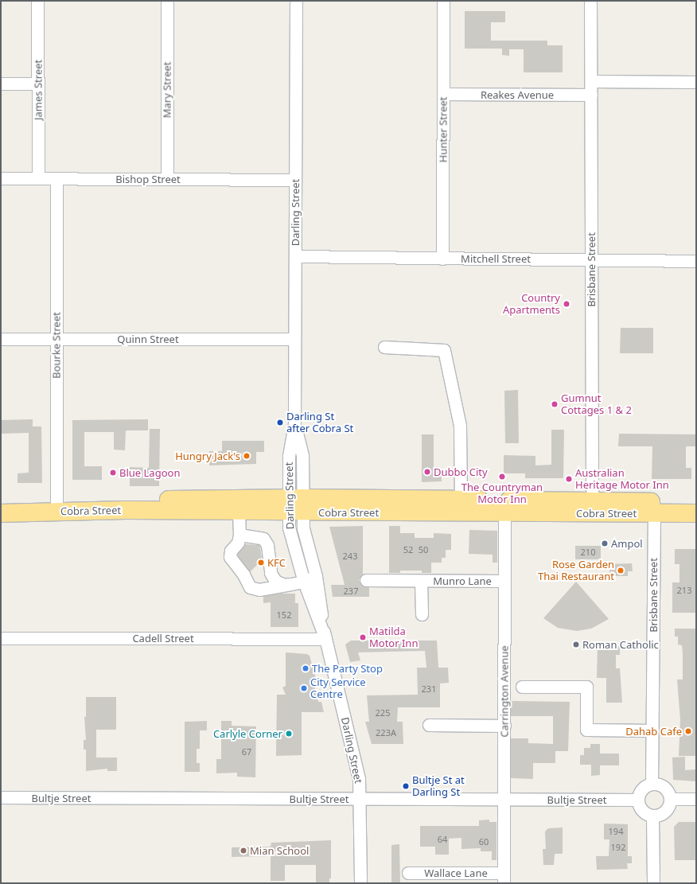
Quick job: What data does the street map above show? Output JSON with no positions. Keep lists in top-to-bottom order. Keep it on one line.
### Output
{"streets":{"highway":["Cobra Street"],"street":["James Street","Mary Street","Reakes Avenue","Hunter Street","Bishop Street","Darling Street","Mitchell Street","Brisbane Street","Quinn Street","Bourke Street","Munro Lane","Cadell Street","Carrington Avenue","Bultje Street","Wallace Lane"]},"crossings":[["James Street","Bishop Street"],["Mary Street","Bishop Street"],["Reakes Avenue","Hunter Street"],["Reakes Avenue","Brisbane Street"],["Hunter Street","Mitchell Street"],["Bishop Street","Darling Street"],["Bishop Street","Bourke Street"],["Darling Street","Mitchell Street"],["Darling Street","Quinn Street"],["Darling Street","Cobra Street"],["Darling Street","Cadell Street"],["Darling Street","Bultje Street"],["Mitchell Street","Brisbane Street"],["Brisbane Street","Cobra Street"],["Brisbane Street","Bultje Street"],["Quinn Street","Bourke Street"],["Bourke Street","Cobra Street"],["Cobra Street","Carrington Avenue"],["Munro Lane","Carrington Avenue"],["Carrington Avenue","Bultje Street"],["Carrington Avenue","Wallace Lane"]],"places":["Country Apartments","Gumnut Cottages 1 & 2","Darling St after Cobra St","Hungry Jack's","Dubbo City","Blue Lagoon","The Countryman Motor Inn","Australian Heritage Motor Inn","Ampol","KFC","Rose Garden Thai Restaurant","Matilda Motor Inn","Roman Catholic","The Party Stop","City Service Centre","Dahab Cafe","Carlyle Corner","Bultje St at Darling St","Mian School"],"house_numbers":["52","50","210","243","213","237","152","231","225","223A","67","194","64","60","192"]}
